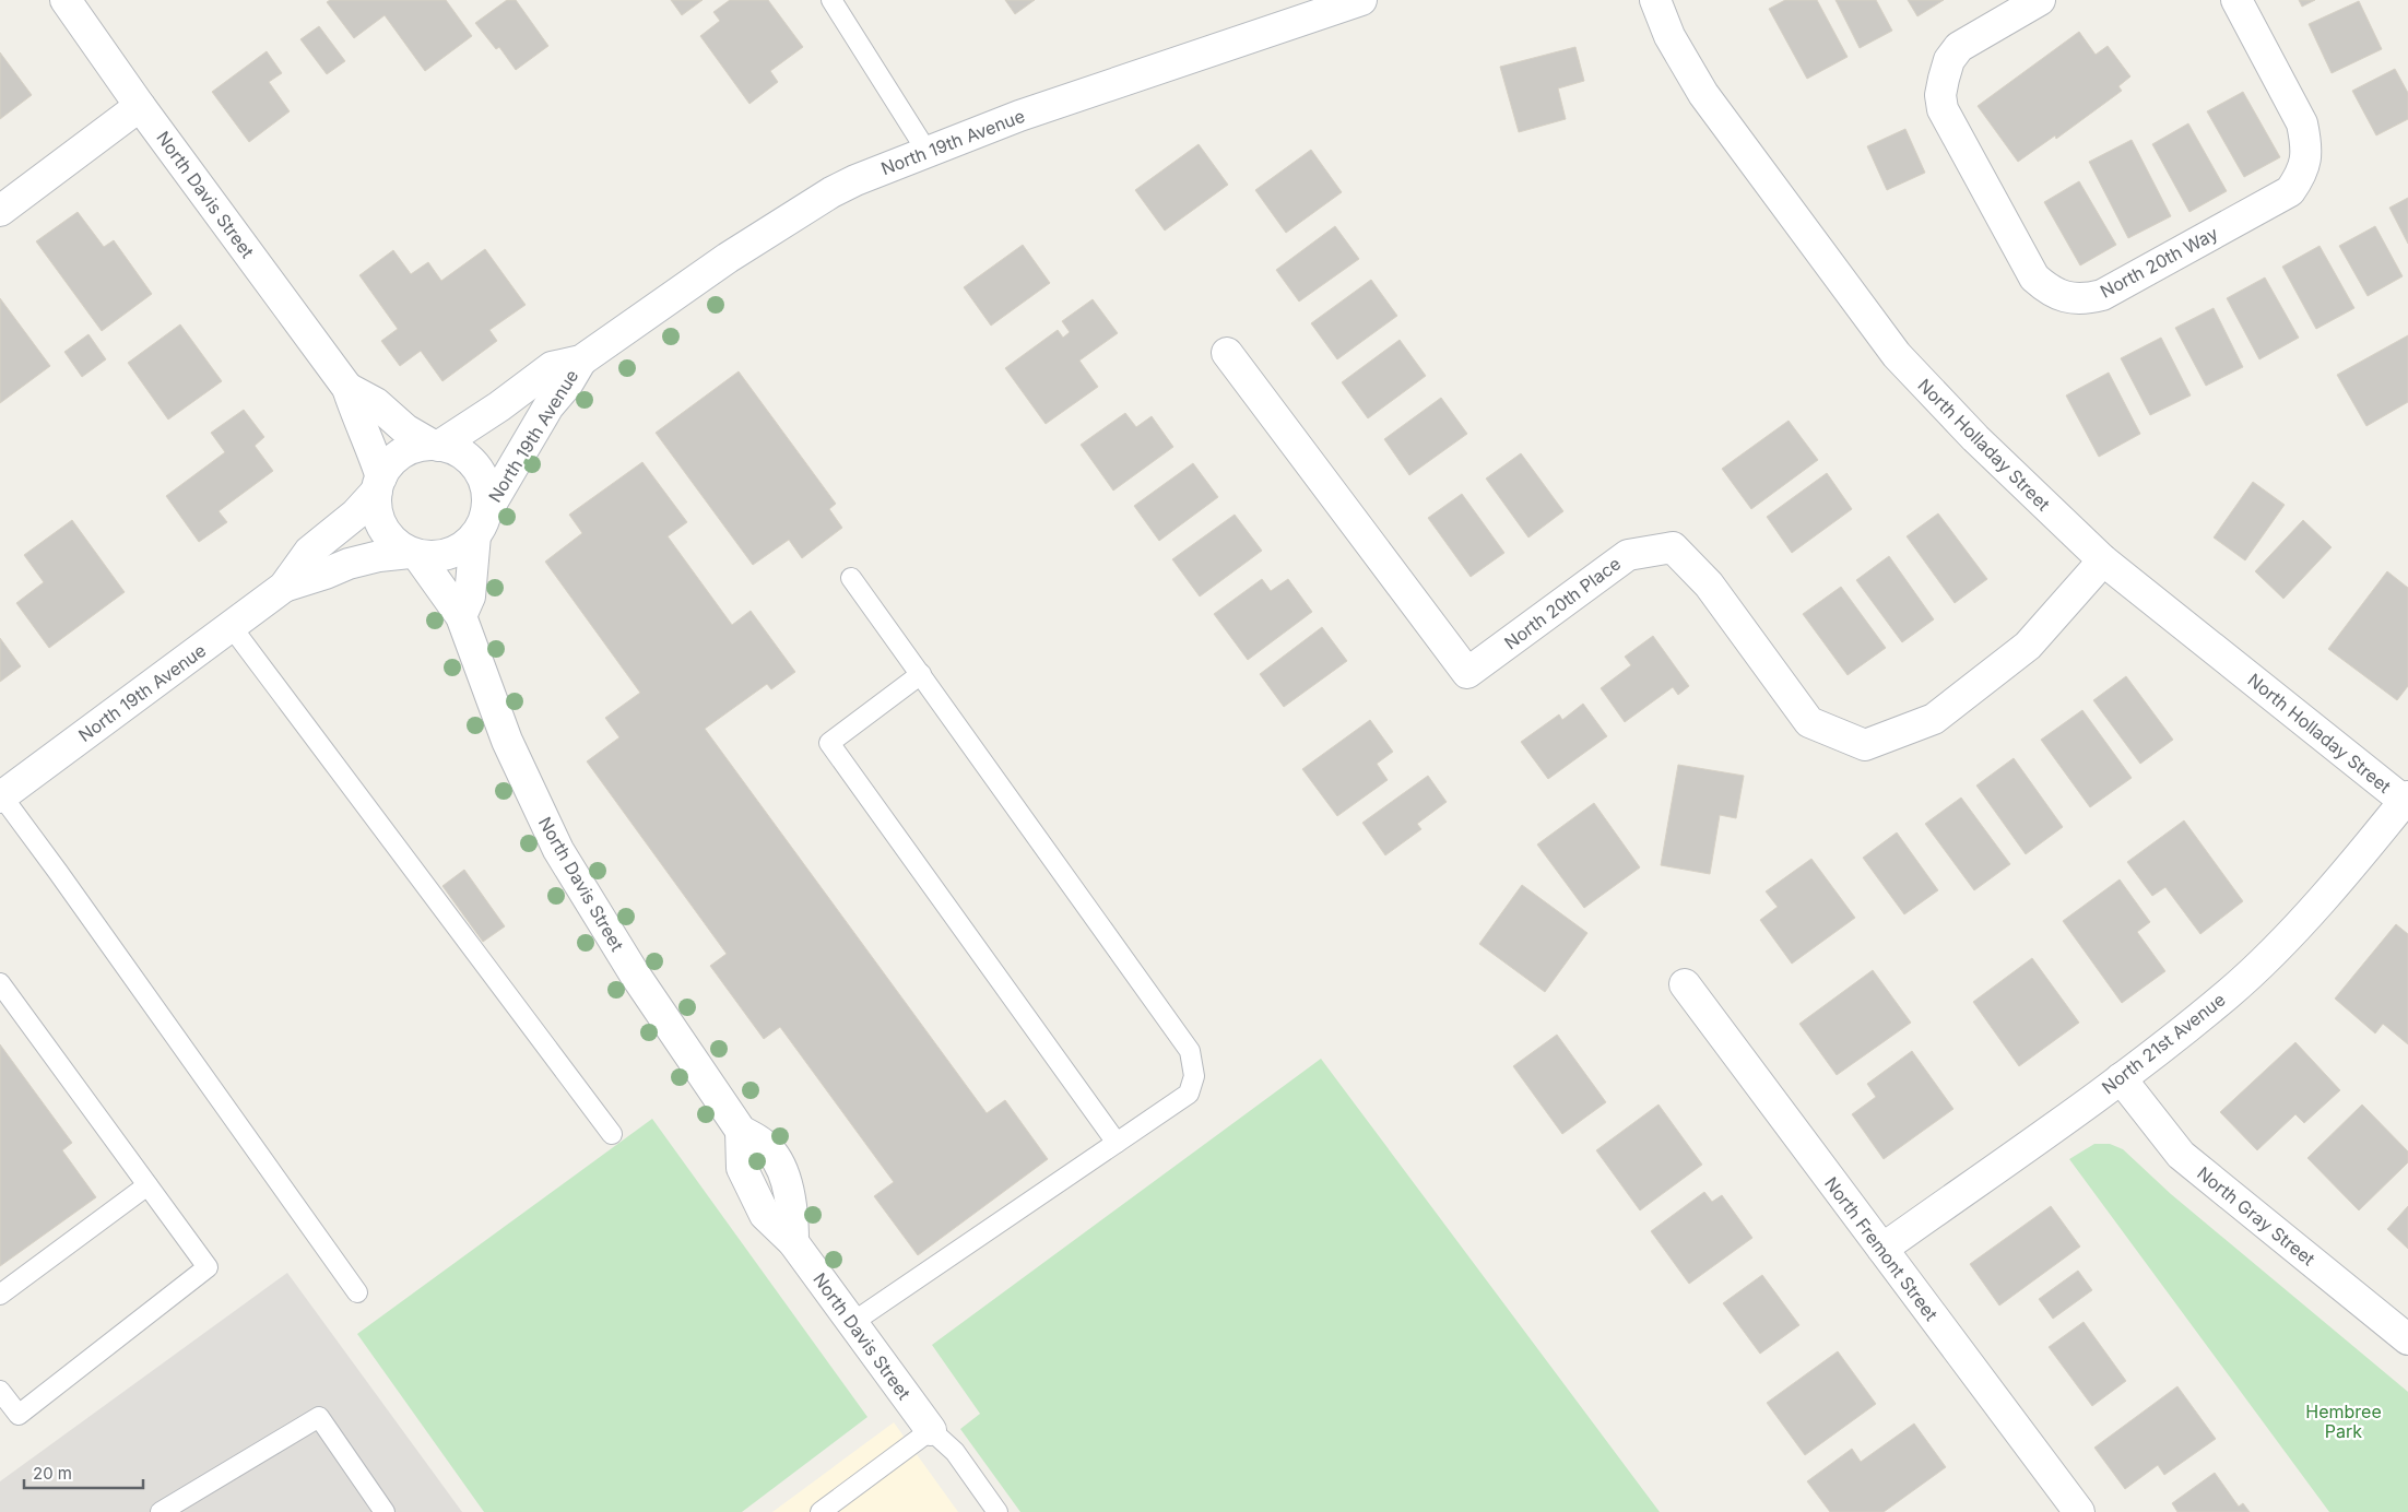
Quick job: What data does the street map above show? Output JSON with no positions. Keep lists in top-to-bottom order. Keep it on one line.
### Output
{"streets":{"street":["North 19th Avenue","North Davis Street","North 20th Way","North Holladay Street","North 20th Place","North 21st Avenue","North Gray Street","North Fremont Street"]},"crossings":[["North 19th Avenue","North Davis Street"],["North Holladay Street","North 20th Place"],["North Holladay Street","North 21st Avenue"],["North 21st Avenue","North Gray Street"],["North 21st Avenue","North Fremont Street"]],"parks":["Hembree Park"],"scale_bar":"20 m"}
